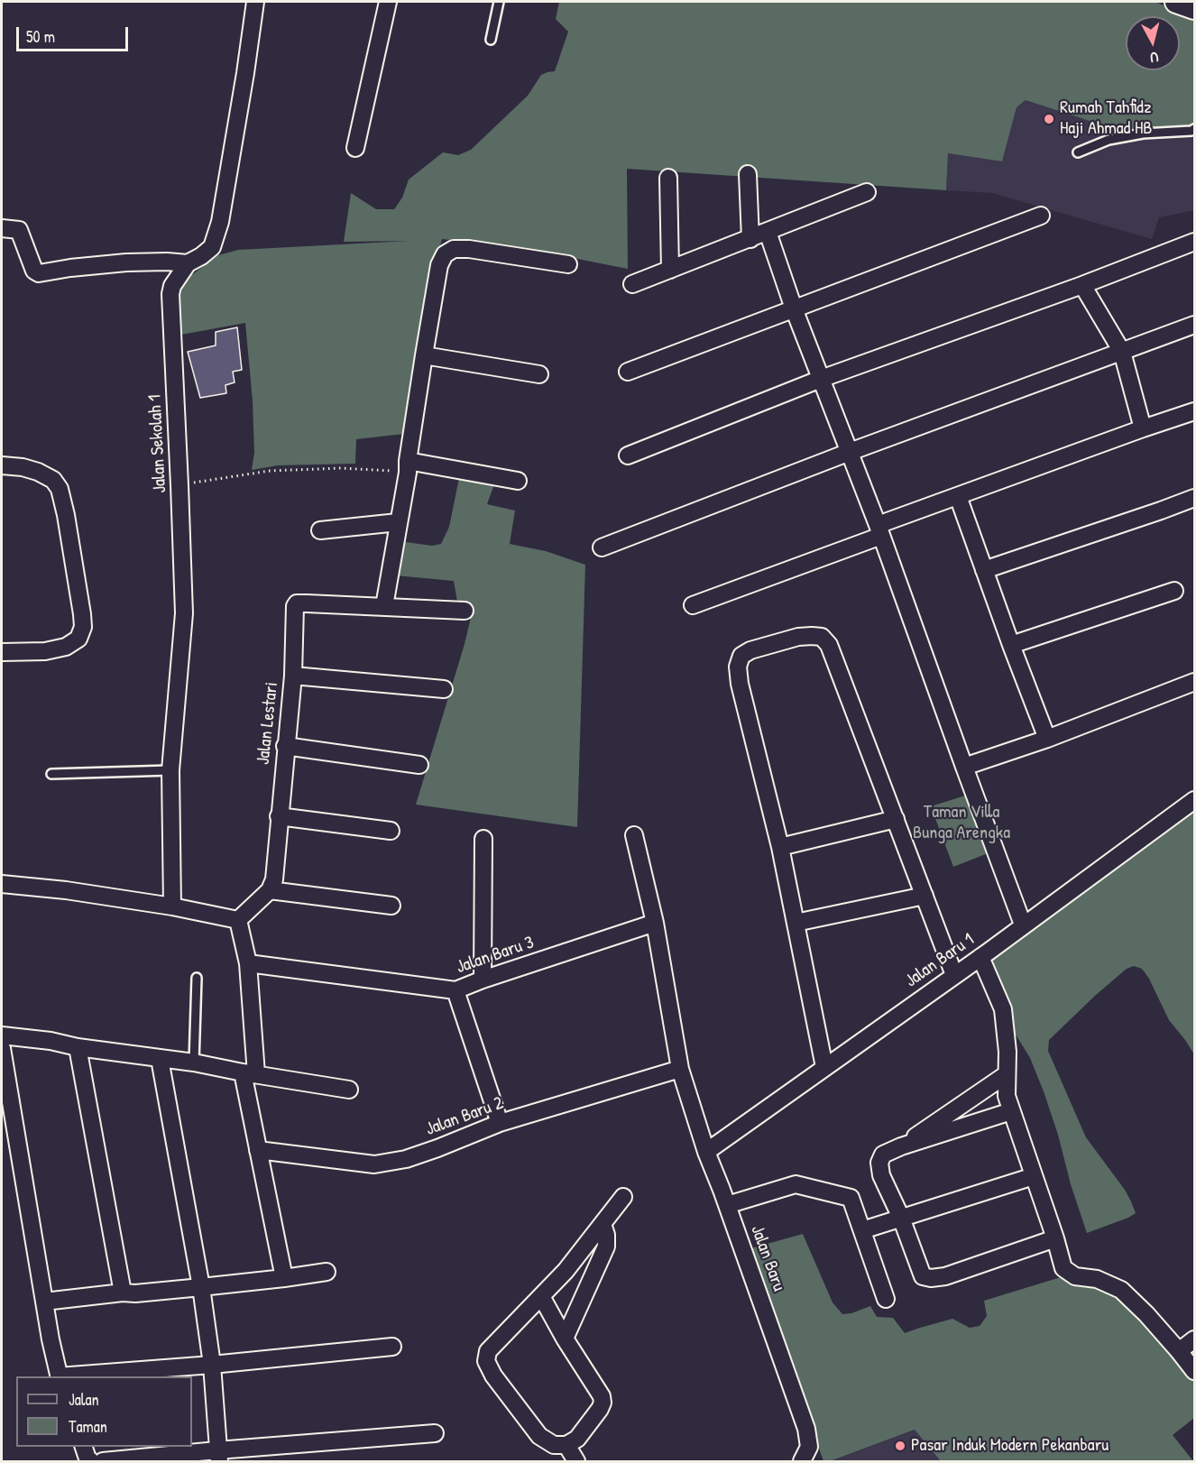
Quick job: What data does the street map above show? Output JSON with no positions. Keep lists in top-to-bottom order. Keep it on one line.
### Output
{"streets":{"street":["Jalan Sekolah 1","Jalan Lestari","Jalan Baru 3","Jalan Baru 1","Jalan Baru 2","Jalan Baru"]},"crossings":[["Jalan Baru 3","Jalan Baru"],["Jalan Baru 1","Jalan Baru"],["Jalan Baru 2","Jalan Baru"]],"parks":["Taman Villa Bunga Arengka"],"places":["Rumah Tahfidz Haji Ahmad HB","Pasar Induk Modern Pekanbaru"],"legend":["Jalan","Taman"],"scale_bar":"50 m","north":"bottom"}
